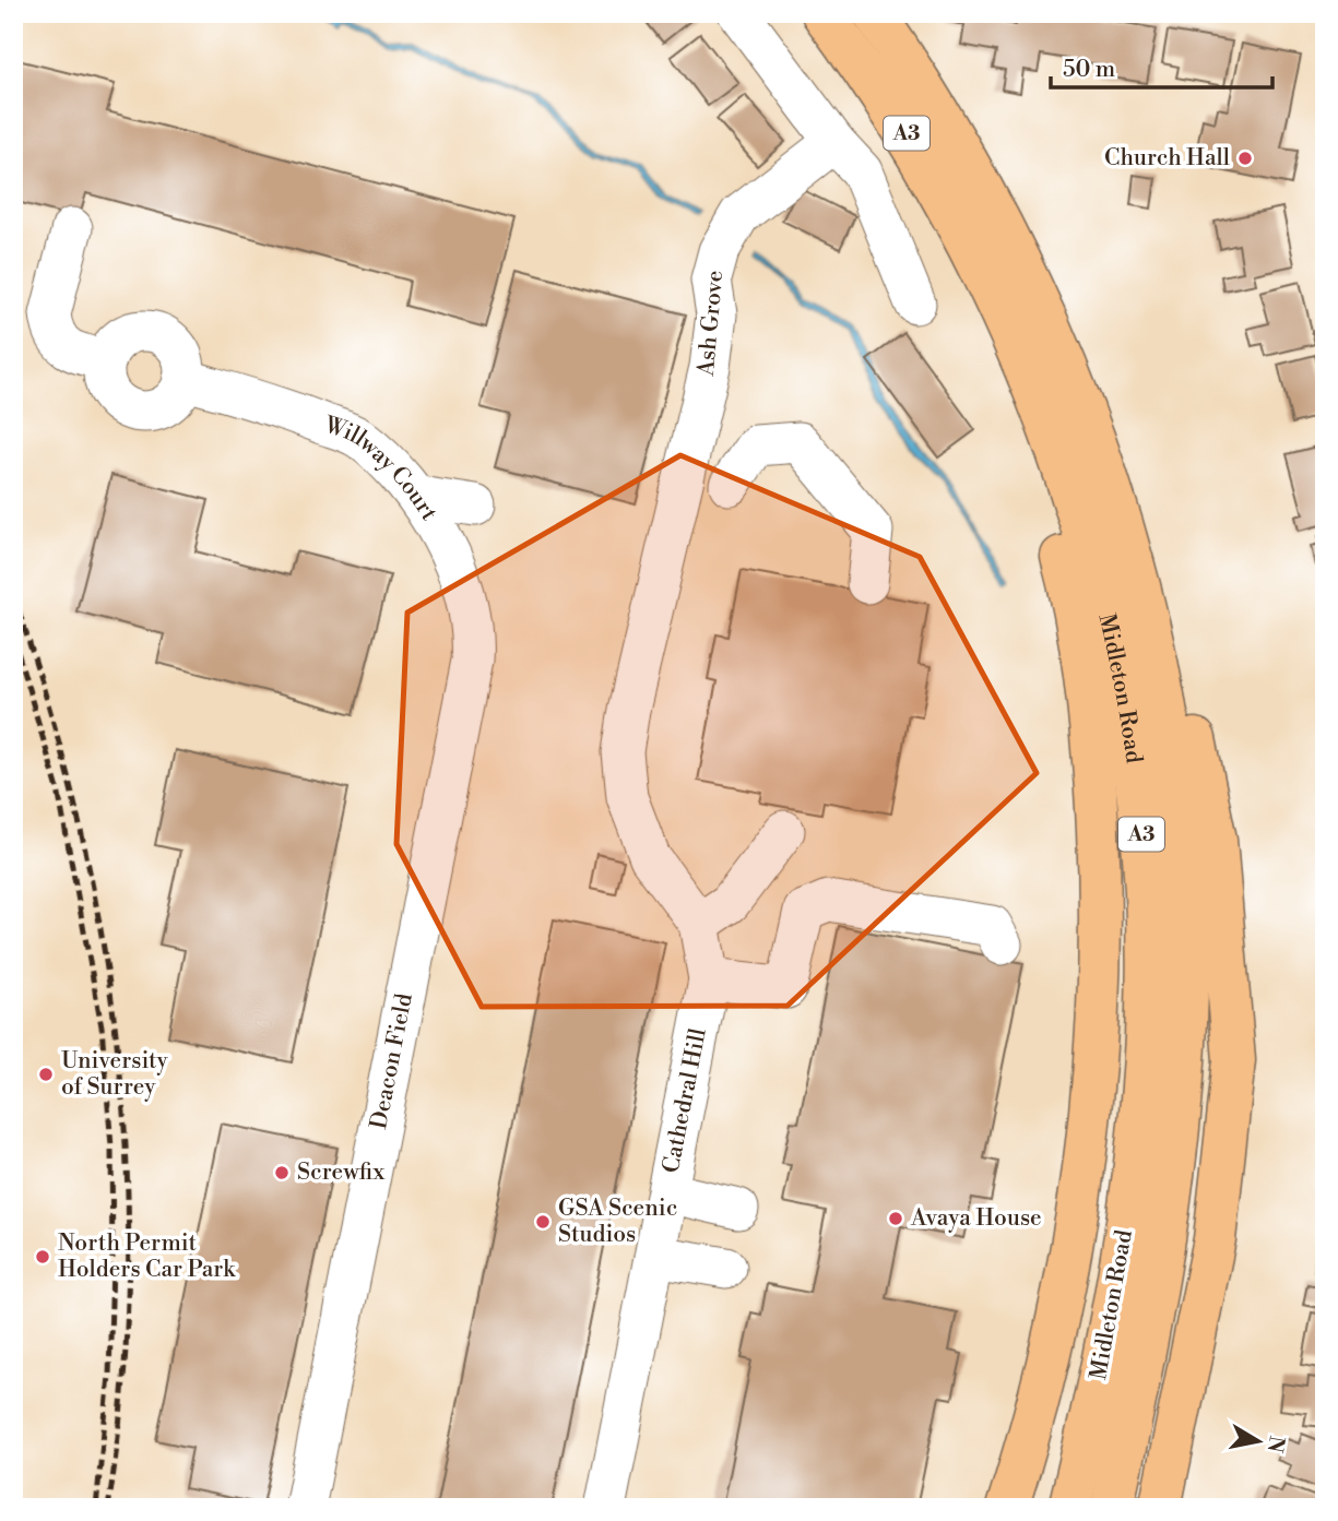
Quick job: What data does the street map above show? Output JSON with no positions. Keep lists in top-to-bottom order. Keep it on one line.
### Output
{"streets":{"highway":["A3","Midleton Road"],"street":["Ash Grove","Willway Court","Deacon Field","Cathedral Hill"]},"crossings":[["Ash Grove","Cathedral Hill"],["Willway Court","Deacon Field"]],"places":["Church Hall","University of Surrey","Screwfix","Avaya House","GSA Scenic Studios","North Permit Holders Car Park"],"scale_bar":"50 m","north":"right"}
